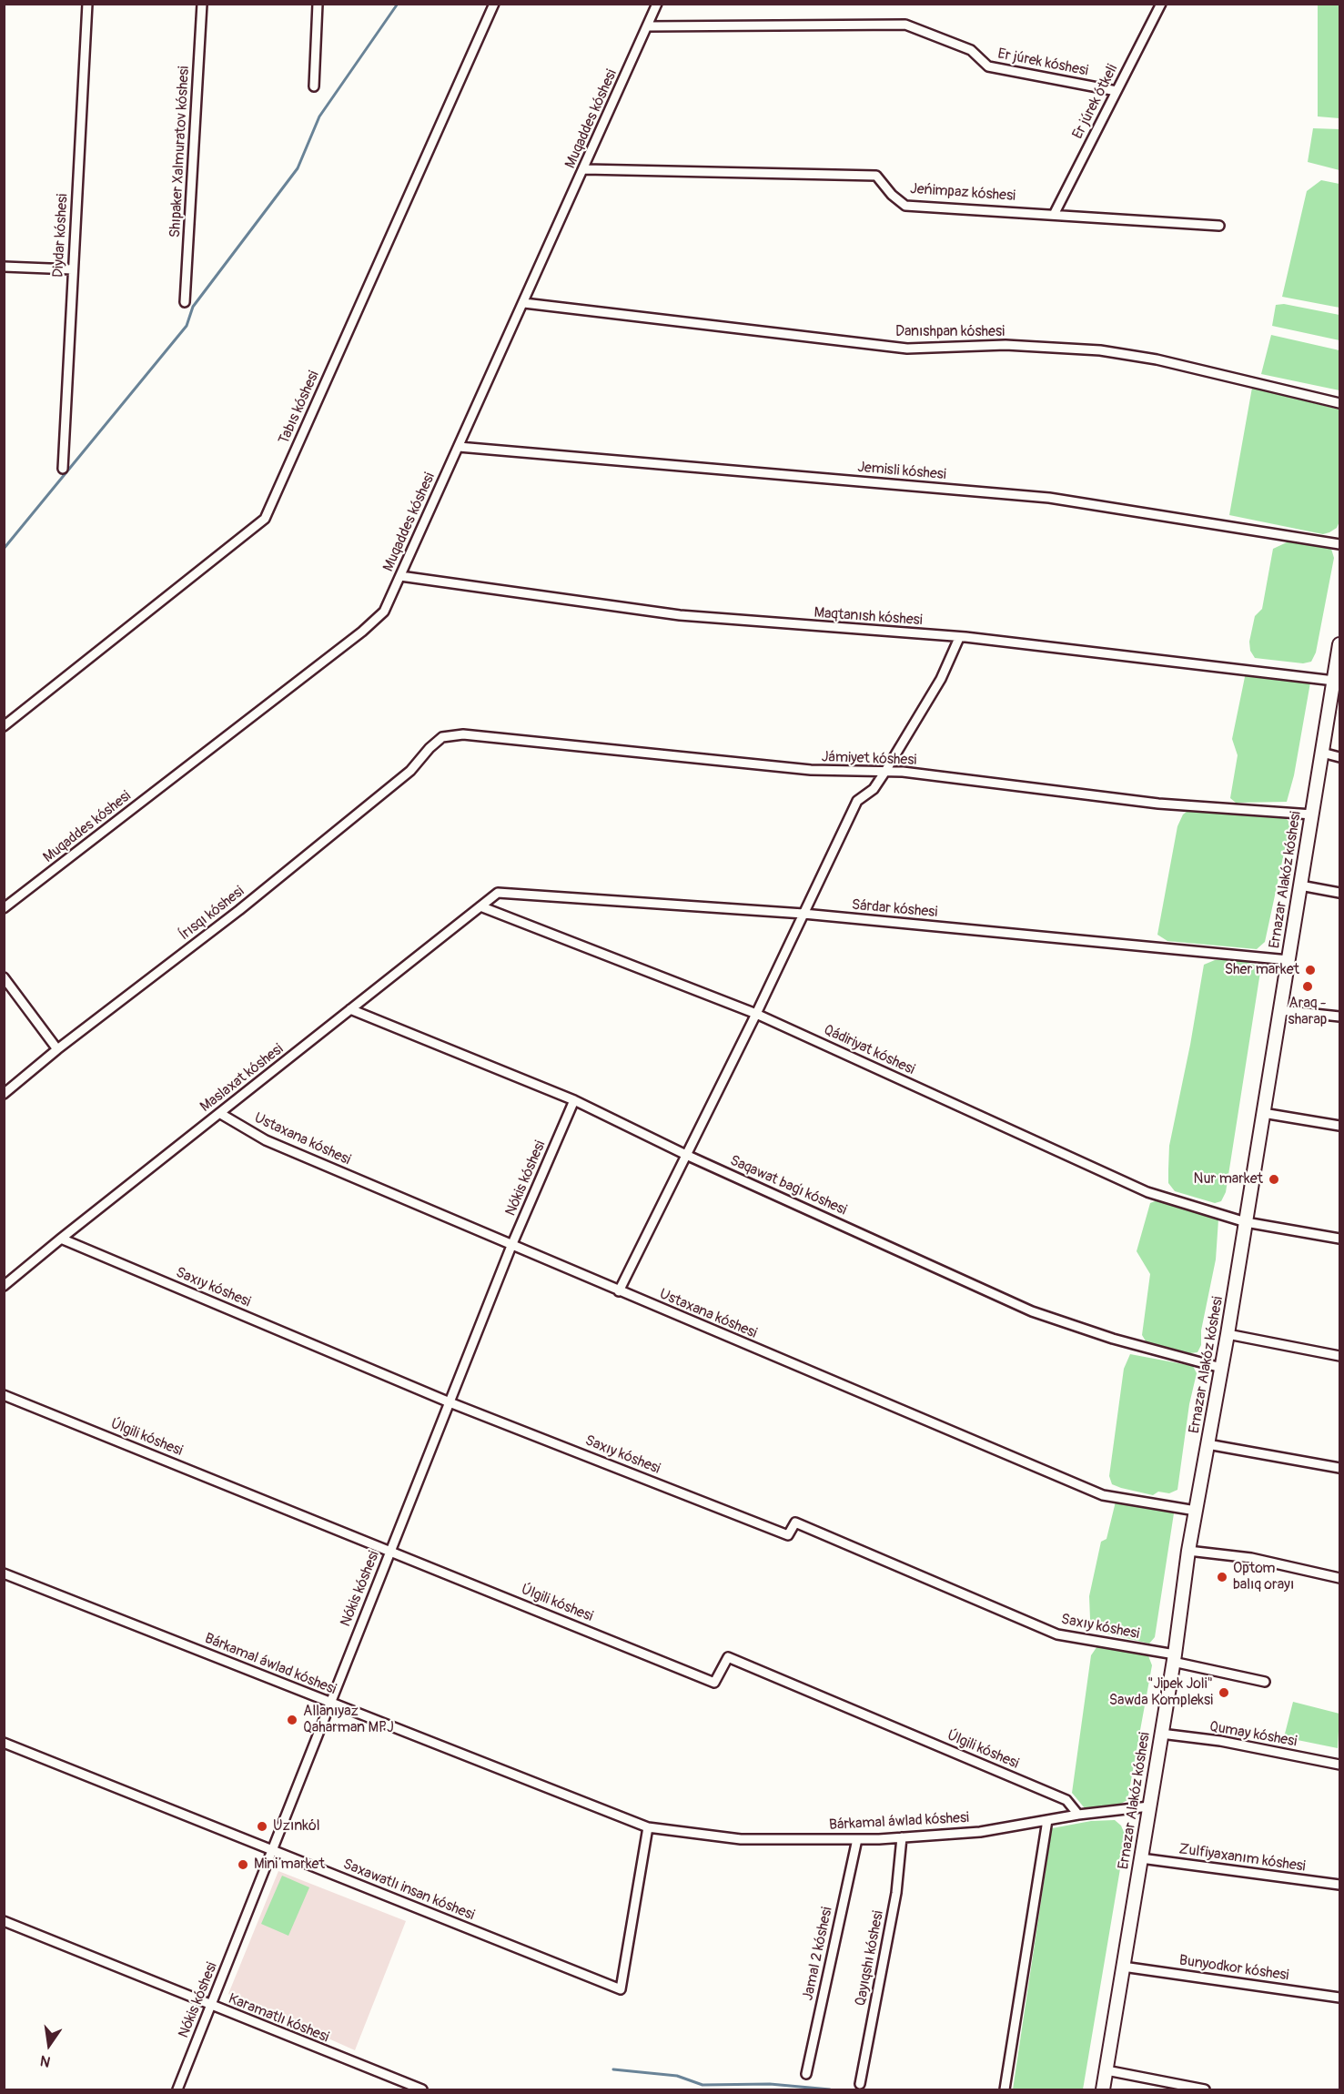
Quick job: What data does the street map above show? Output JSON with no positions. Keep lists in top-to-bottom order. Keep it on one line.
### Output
{"streets":{"main road":["Ernazar Alakóz kóshesi"],"street":["Er júrek kóshesi","Er júrek ótkeli","Muqaddes kóshesi","Shıpaker Xalmuratov kóshesi","Jeńimpaz kóshesi","Diydar kóshesi","Danıshpan kóshesi","Tabıs kóshesi","Jemisli kóshesi","Maqtanısh kóshesi","Jámiyet kóshesi","Sárdar kóshesi","Írısqı kóshesi","Qádiriyat kóshesi","Maslaxat kóshesi","Ustaxana kóshesi","Nókis kóshesi","Saqawat baǵı kóshesi","Saxıy kóshesi","Úlgili kóshesi","Bárkamal áwlad kóshesi","Qumay kóshesi","Zulfiyaxanım kóshesi","Saxawatlı insan kóshesi","Jamal 2 kóshesi","Qayıqshı kóshesi","Bunyodkor kóshesi","Karamatlı kóshesi"]},"crossings":[["Er júrek kóshesi","Er júrek ótkeli"],["Er júrek kóshesi","Muqaddes kóshesi"],["Er júrek ótkeli","Jeńimpaz kóshesi"],["Muqaddes kóshesi","Jeńimpaz kóshesi"],["Muqaddes kóshesi","Danıshpan kóshesi"],["Muqaddes kóshesi","Jemisli kóshesi"],["Muqaddes kóshesi","Maqtanısh kóshesi"],["Maqtanısh kóshesi","Ernazar Alakóz kóshesi"],["Jámiyet kóshesi","Ernazar Alakóz kóshesi"],["Jámiyet kóshesi","Írısqı kóshesi"],["Ernazar Alakóz kóshesi","Sárdar kóshesi"],["Ernazar Alakóz kóshesi","Qádiriyat kóshesi"],["Ernazar Alakóz kóshesi","Ustaxana kóshesi"],["Ernazar Alakóz kóshesi","Saqawat baǵı kóshesi"],["Ernazar Alakóz kóshesi","Saxıy kóshesi"],["Ernazar Alakóz kóshesi","Bárkamal áwlad kóshesi"],["Ernazar Alakóz kóshesi","Qumay kóshesi"],["Ernazar Alakóz kóshesi","Zulfiyaxanım kóshesi"],["Ernazar Alakóz kóshesi","Bunyodkor kóshesi"],["Sárdar kóshesi","Maslaxat kóshesi"],["Qádiriyat kóshesi","Maslaxat kóshesi"],["Maslaxat kóshesi","Ustaxana kóshesi"],["Maslaxat kóshesi","Saqawat baǵı kóshesi"],["Maslaxat kóshesi","Saxıy kóshesi"],["Ustaxana kóshesi","Nókis kóshesi"],["Nókis kóshesi","Saqawat baǵı kóshesi"],["Nókis kóshesi","Saxıy kóshesi"],["Nókis kóshesi","Úlgili kóshesi"],["Nókis kóshesi","Bárkamal áwlad kóshesi"],["Nókis kóshesi","Saxawatlı insan kóshesi"],["Nókis kóshesi","Karamatlı kóshesi"],["Úlgili kóshesi","Bárkamal áwlad kóshesi"],["Bárkamal áwlad kóshesi","Saxawatlı insan kóshesi"],["Bárkamal áwlad kóshesi","Jamal 2 kóshesi"],["Bárkamal áwlad kóshesi","Qayıqshı kóshesi"]],"places":["Sher market","Araq - sharap","Nur market","Optom balıq orayı","\"Jipek Joli\" Sawda Kompleksi","Allanıyaz Qaharman MPJ","Uzınkól","Mini market"],"north":"bottom"}
